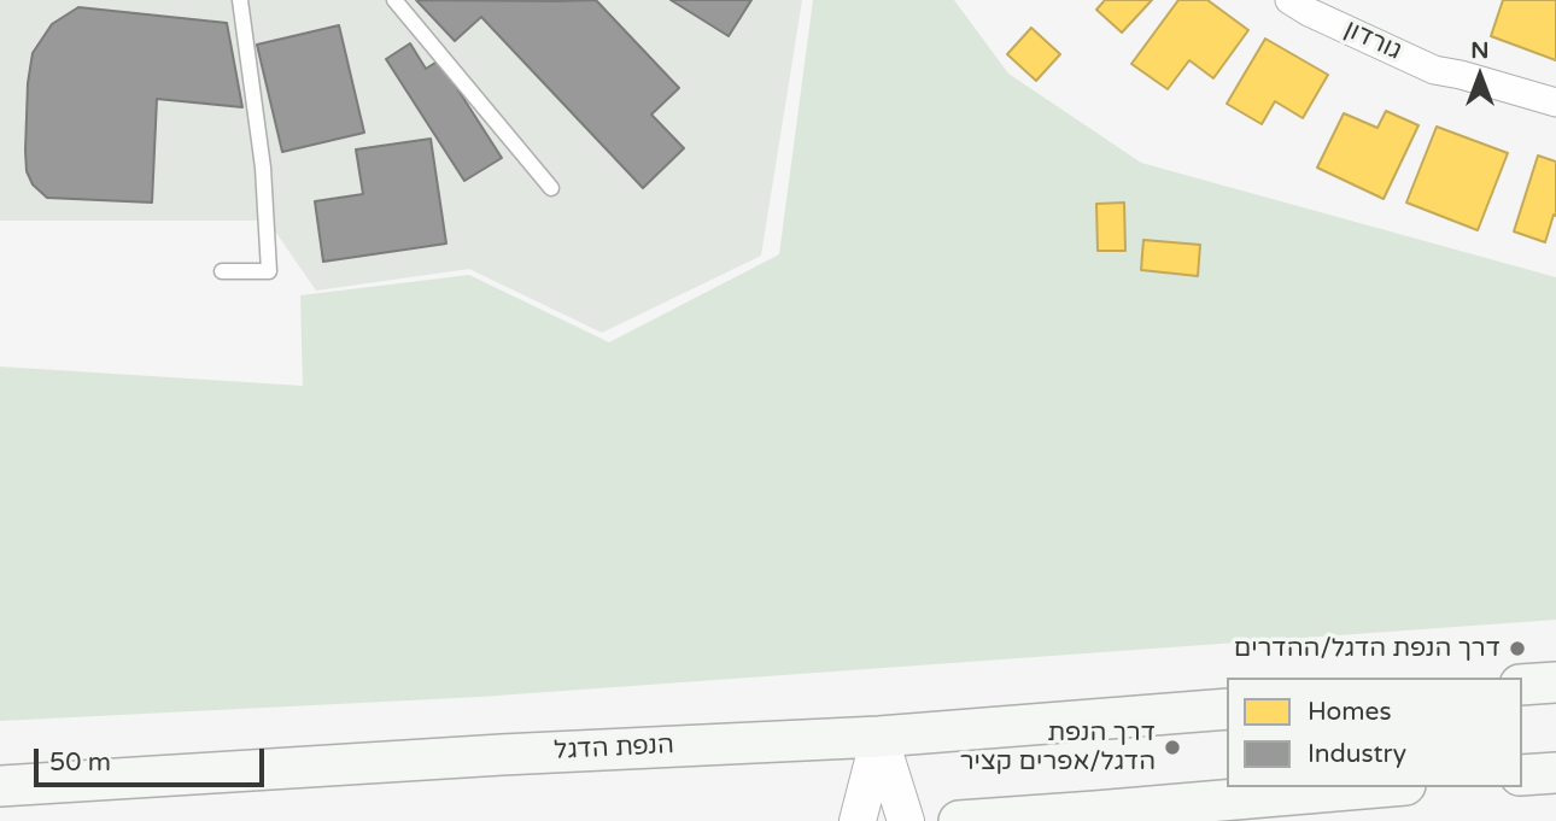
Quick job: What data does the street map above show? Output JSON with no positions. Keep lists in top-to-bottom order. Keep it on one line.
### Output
{"streets":{"main road":["הנפת הדגל"],"street":["גורדון"]},"places":["דרך הנפת הדגל/ההדרים","דרך הנפת הדגל/אפרים קציר"],"legend":["Homes","Industry"],"scale_bar":"50 m","north":"top"}
